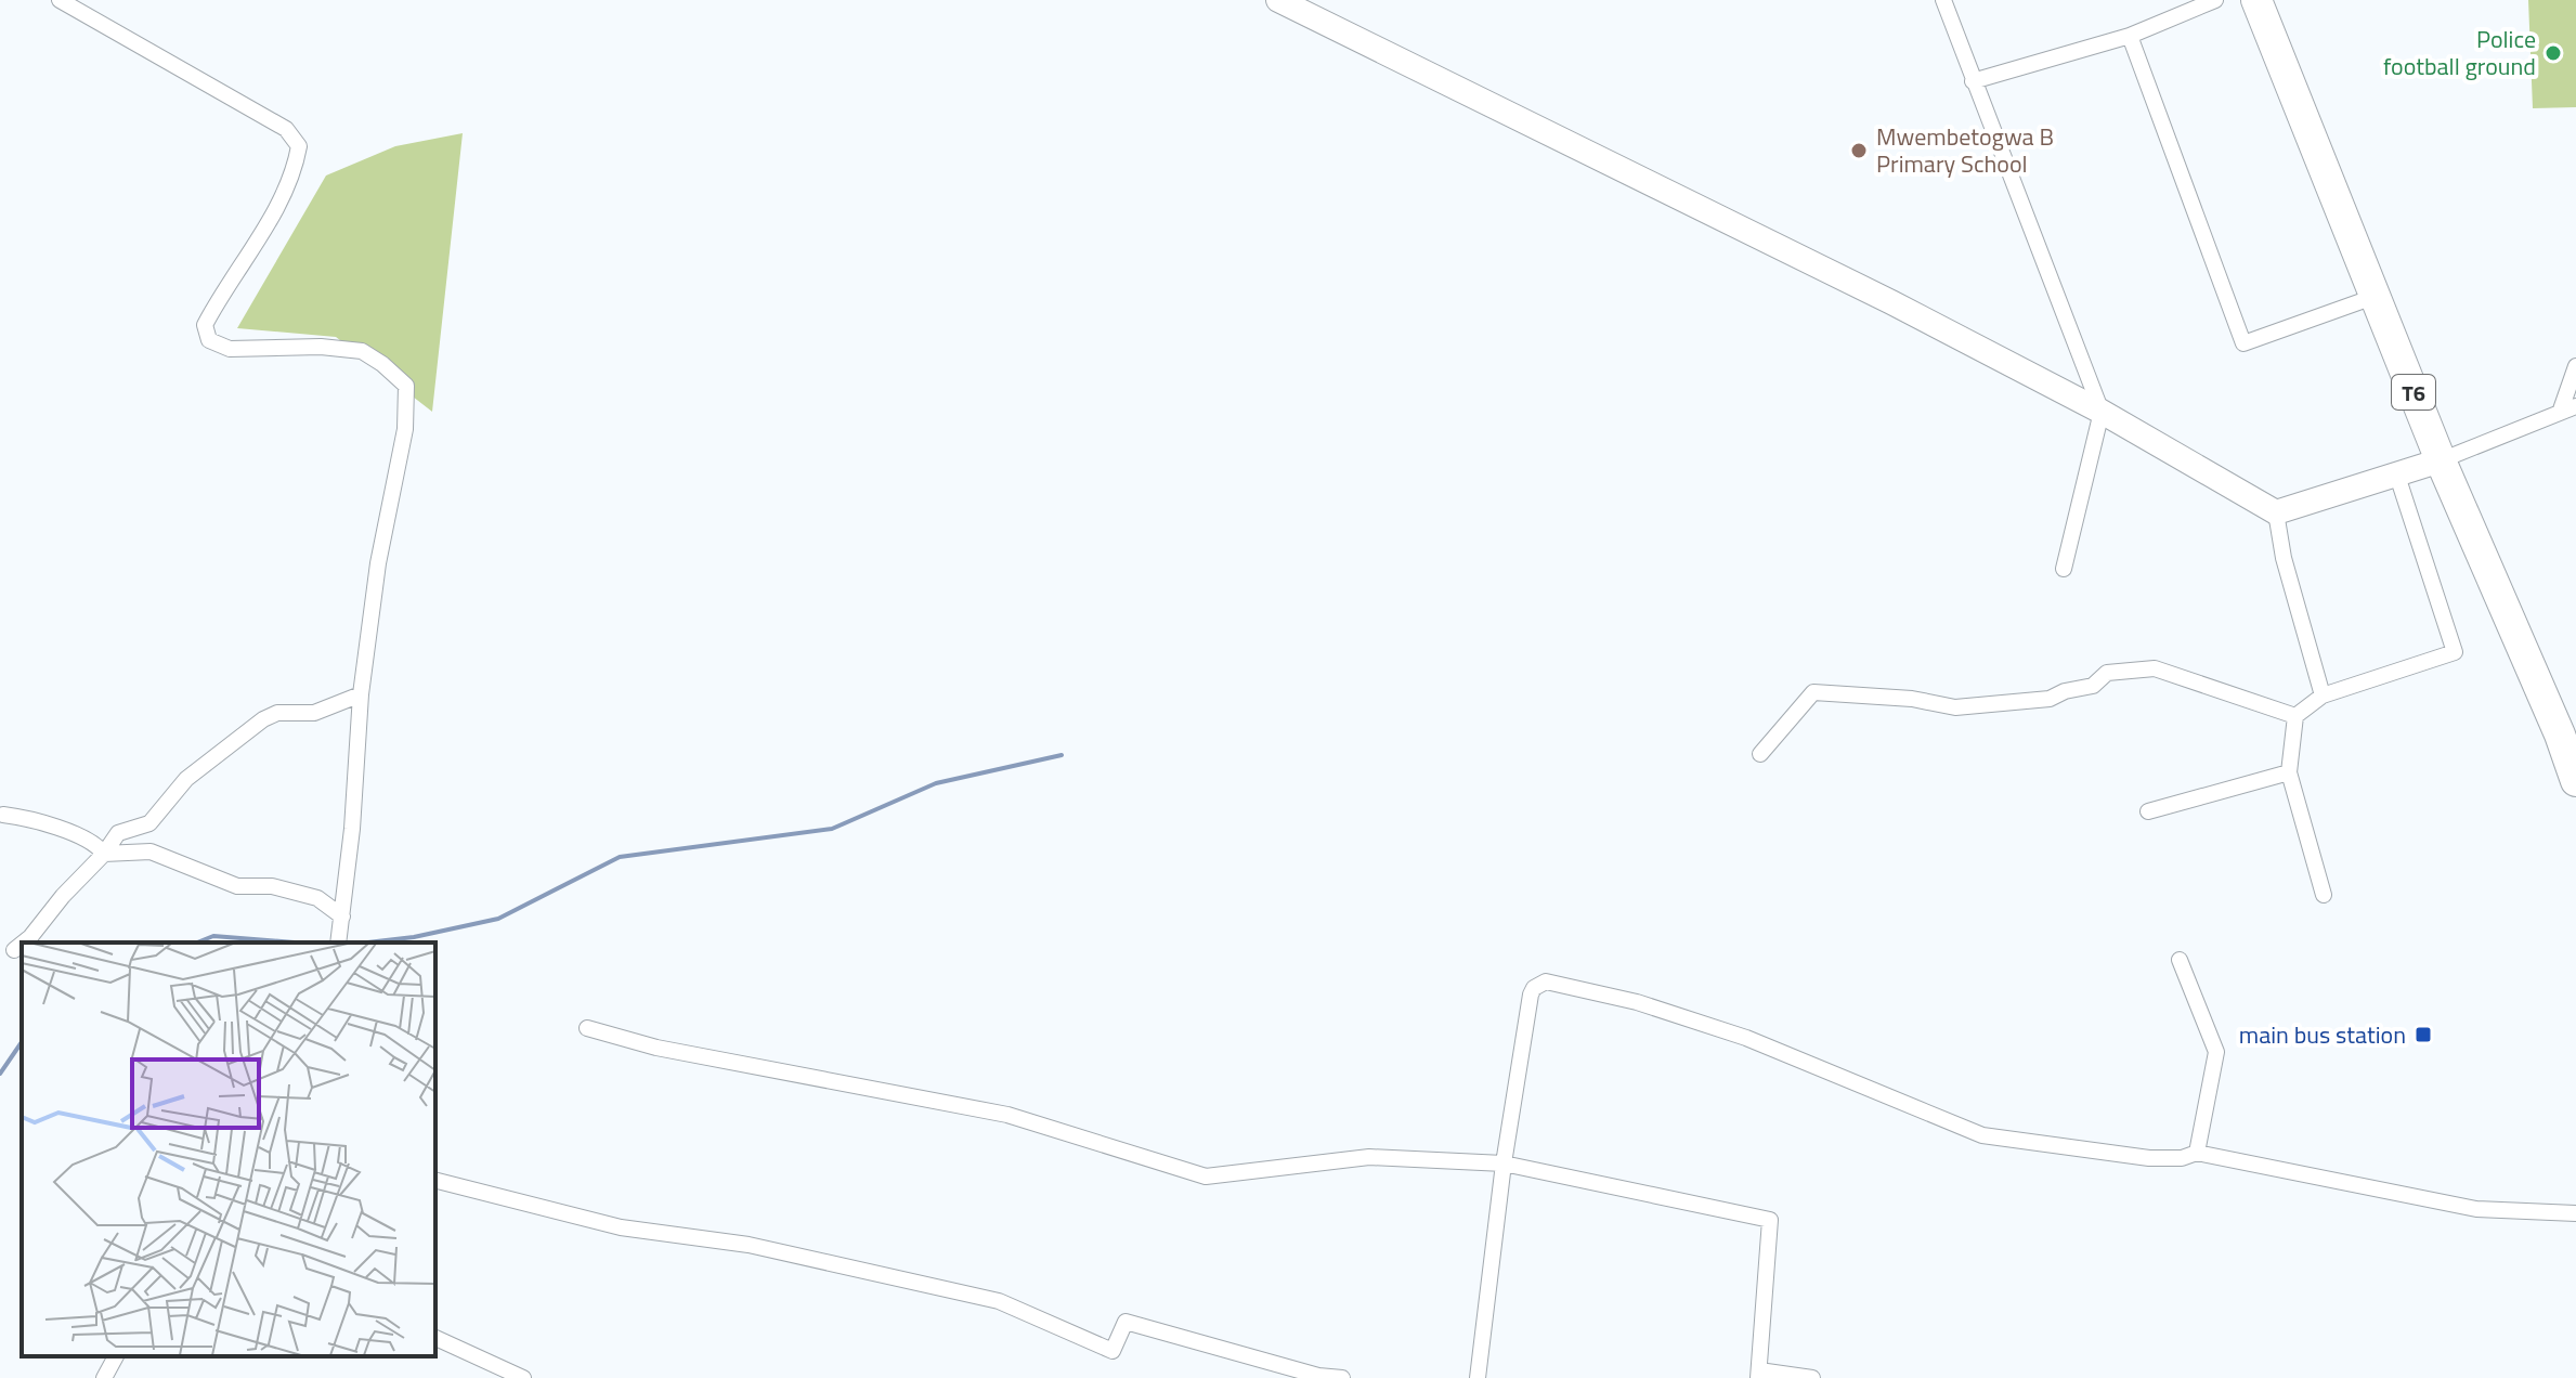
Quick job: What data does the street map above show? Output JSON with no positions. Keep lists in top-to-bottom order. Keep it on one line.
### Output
{"streets":{"highway":["T6"]},"places":{"other":["Police football ground","Mwembetogwa B Primary School"],"transit":["main bus station"]}}
